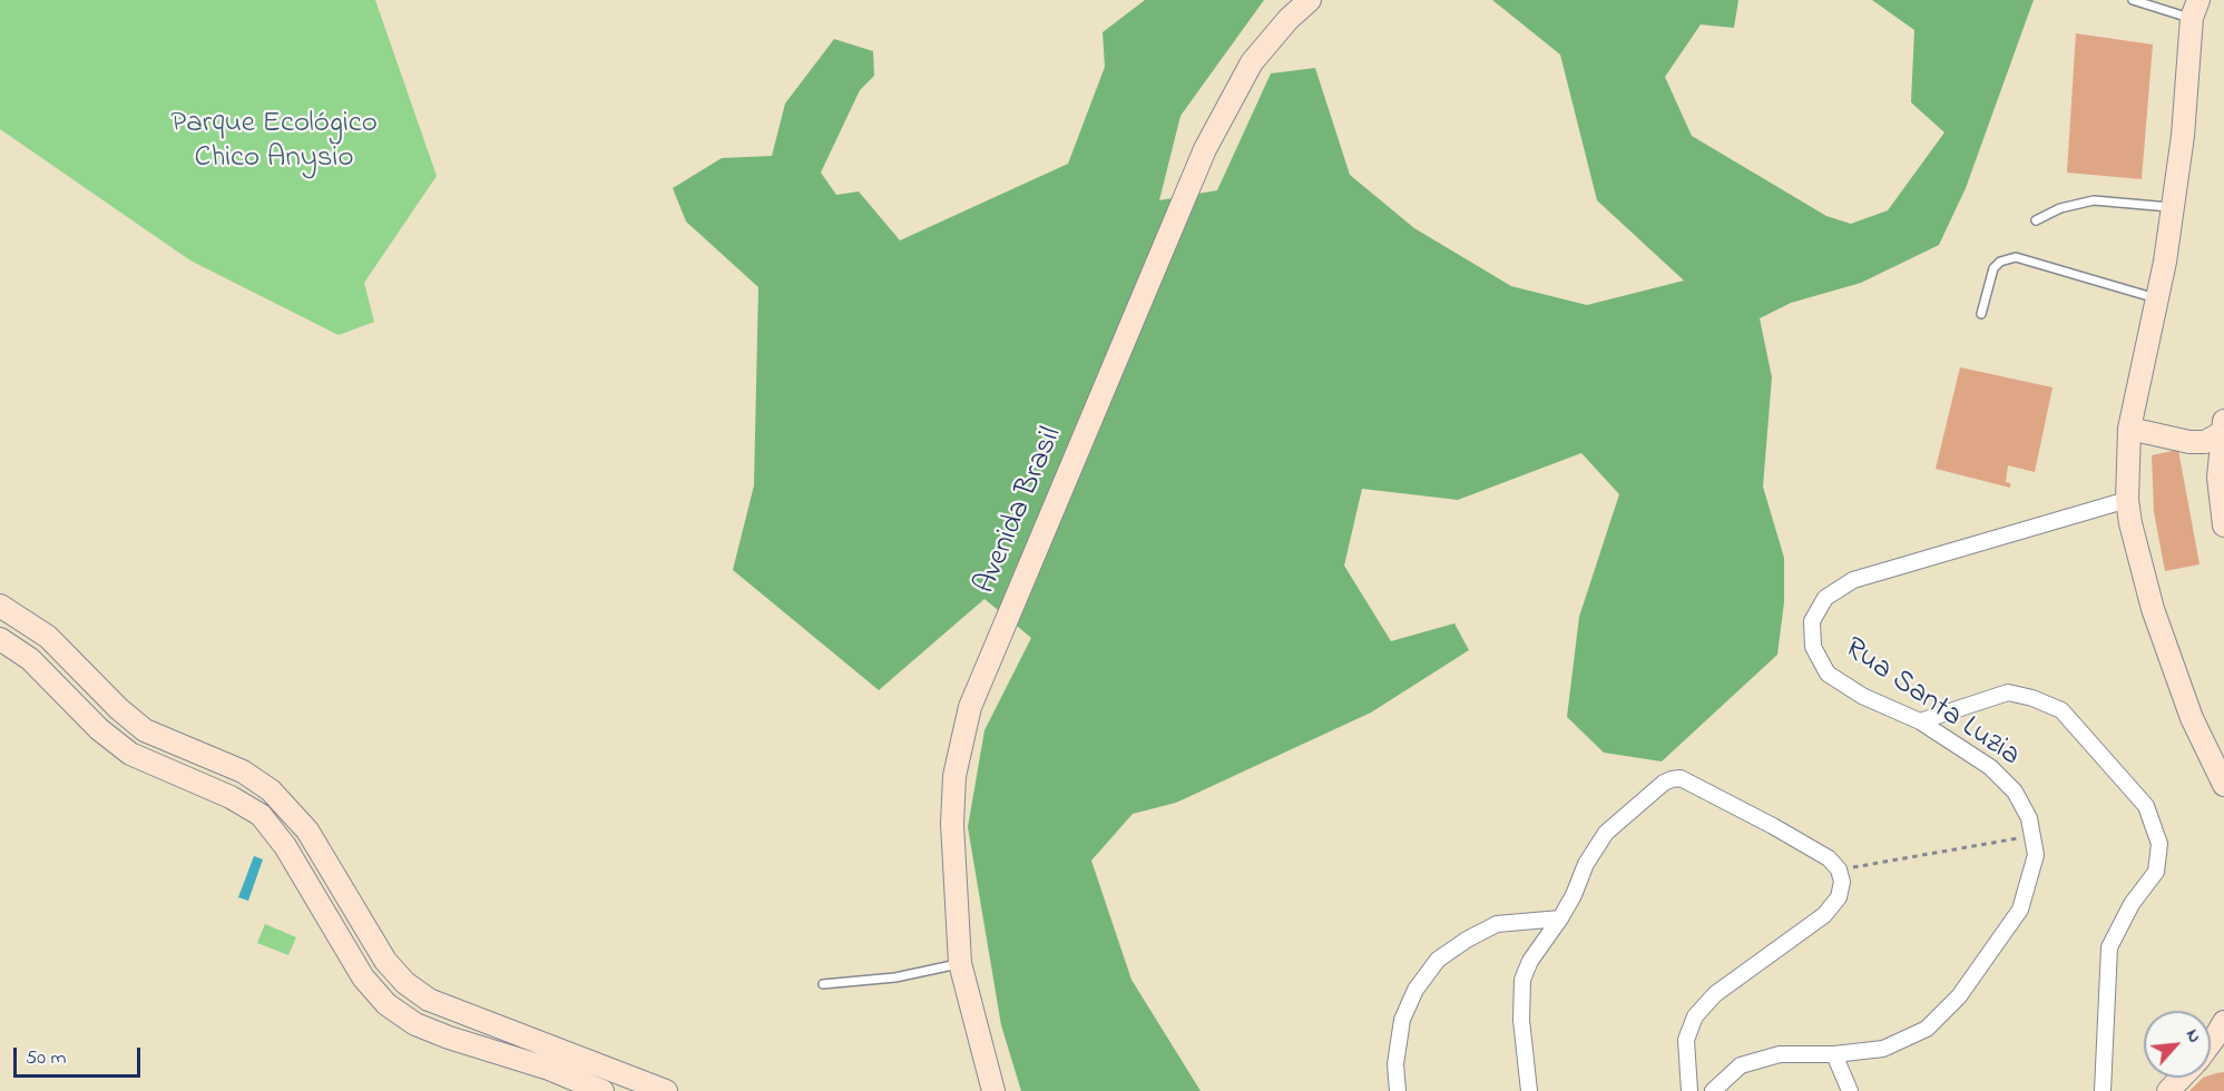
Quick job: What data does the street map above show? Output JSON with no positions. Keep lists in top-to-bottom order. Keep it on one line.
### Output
{"streets":{"street":["Avenida Brasil","Rua Santa Luzia"]},"parks":["Parque Ecológico Chico Anysio"],"scale_bar":"50 m","north":"top right"}
